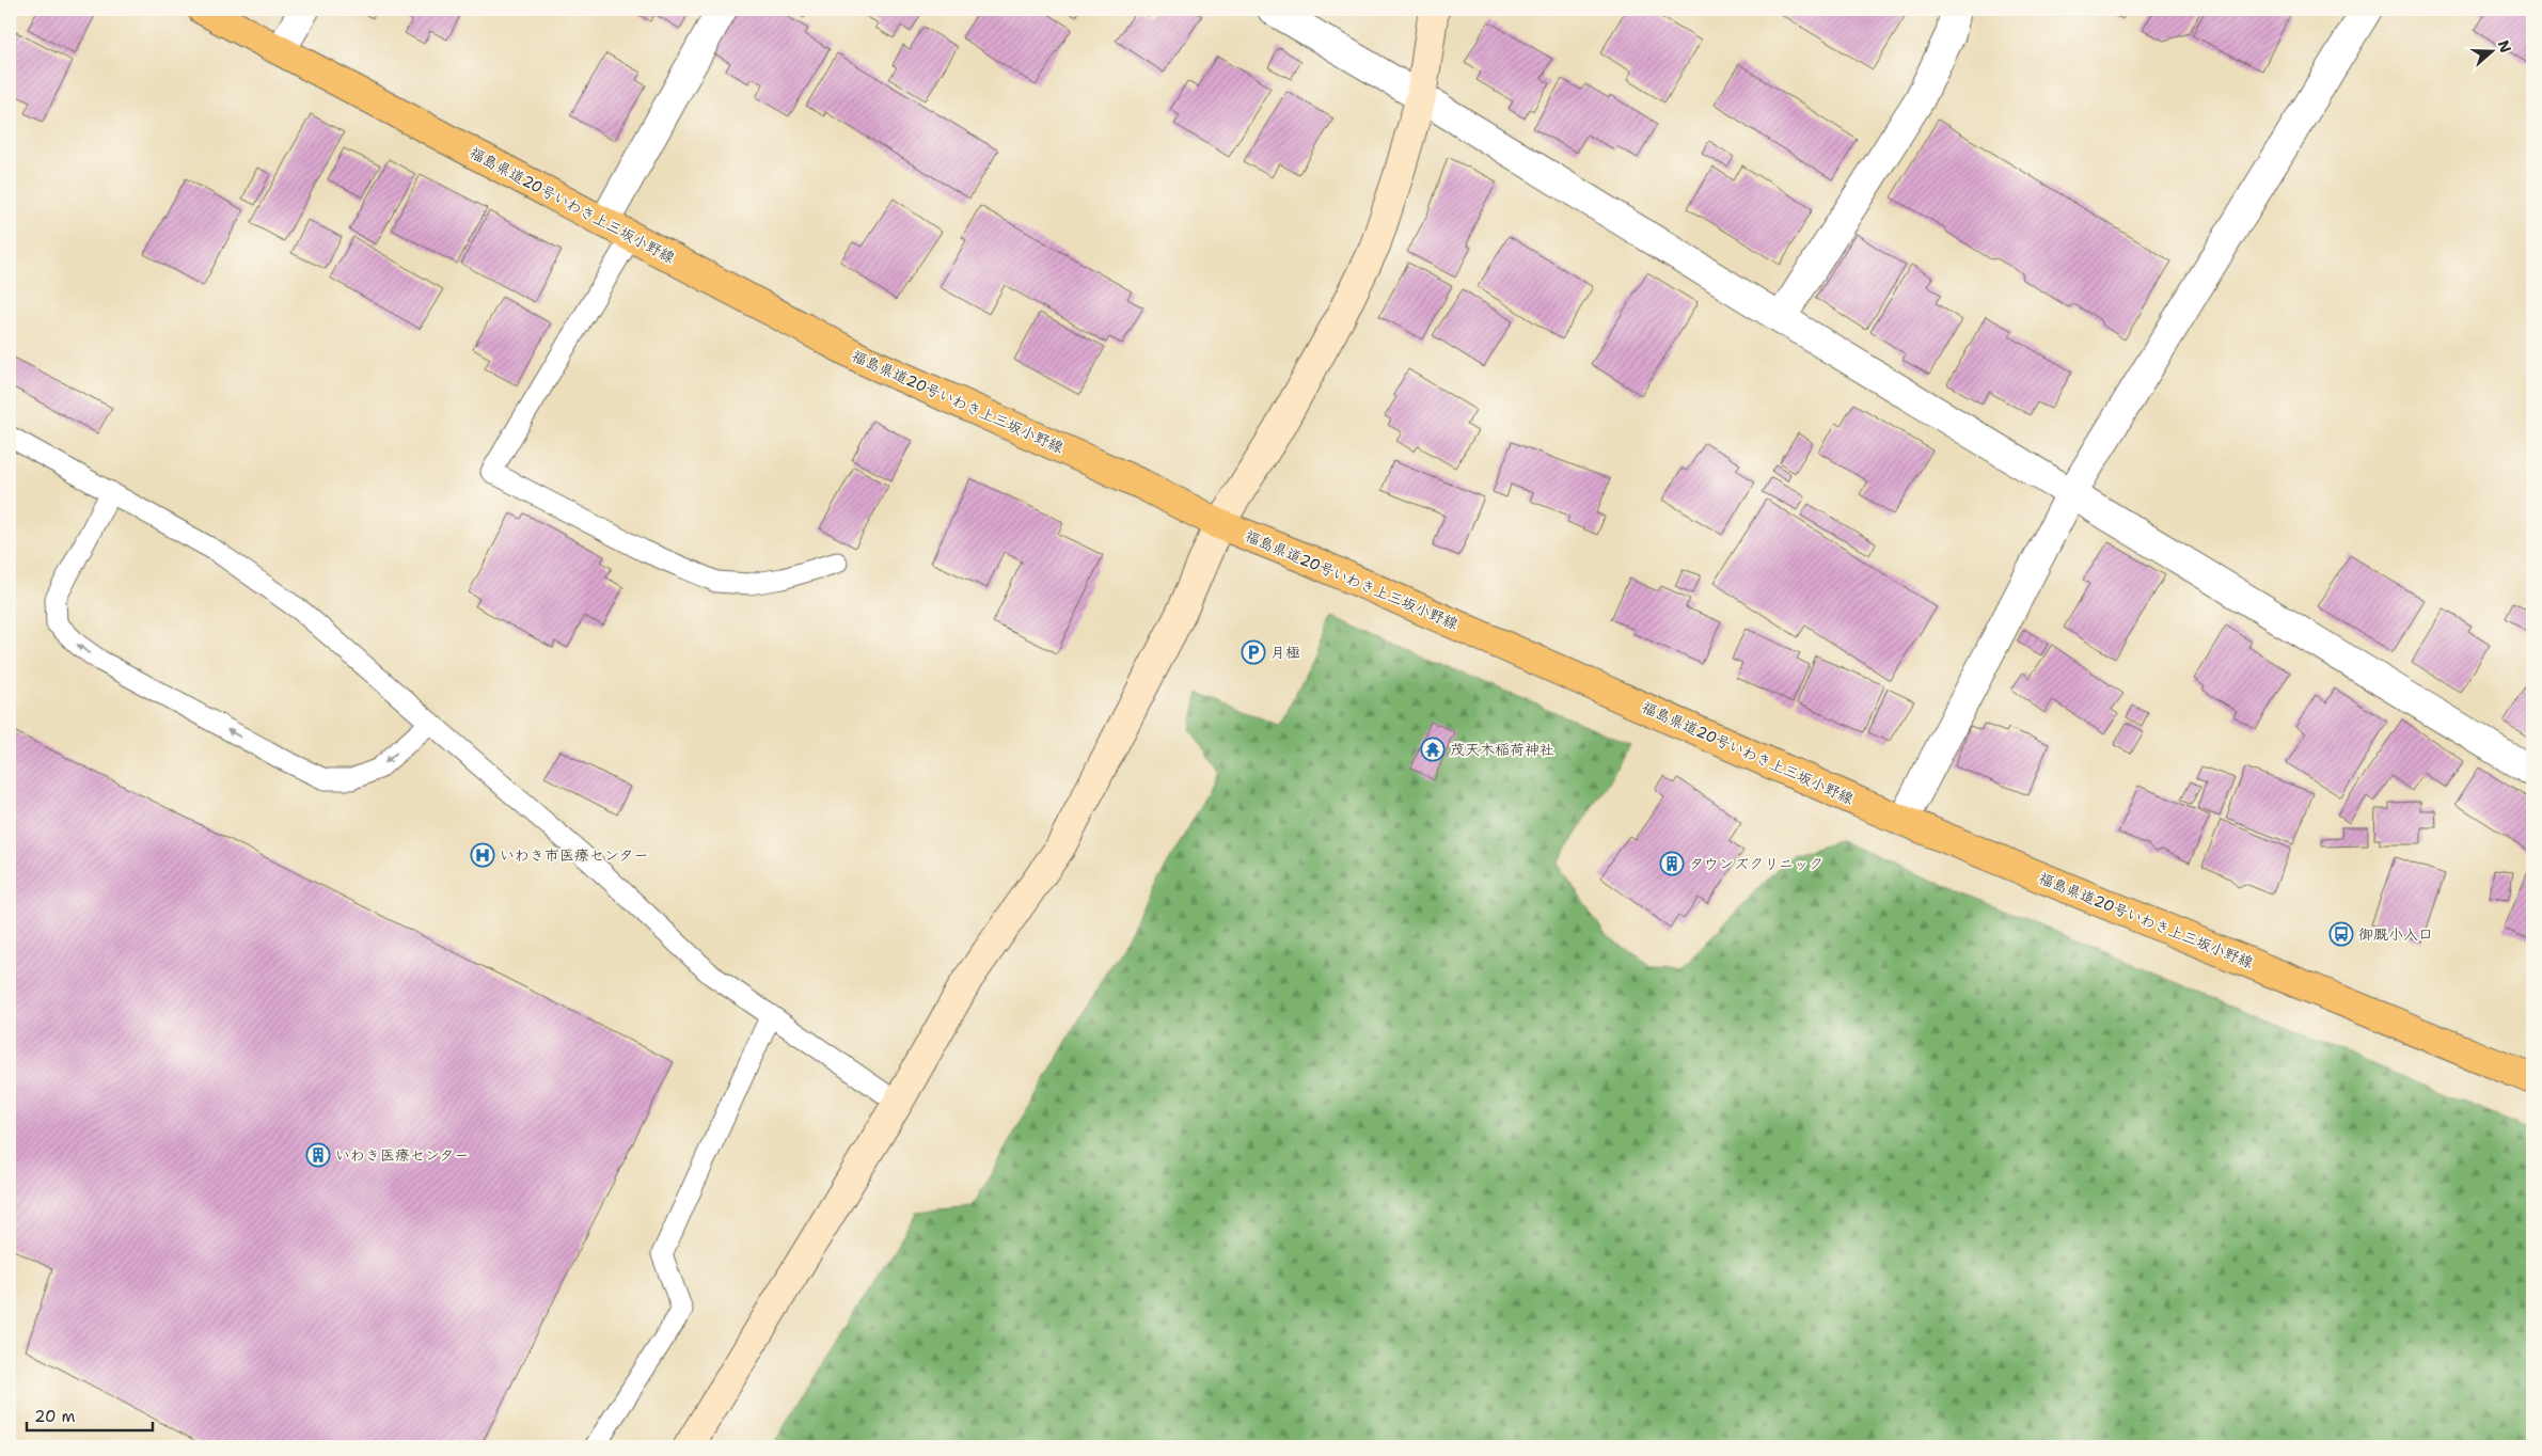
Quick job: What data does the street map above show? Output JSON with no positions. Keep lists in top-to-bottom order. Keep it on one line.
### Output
{"streets":{"main road":["福島県道20号いわき上三坂小野線"]},"places":{"parking":["月極"],"temple":["茂天木稲荷神社"],"hospital":["いわき市医療センター"],"building":["タウンズクリニック","いわき医療センター"],"bus stop":["御厩小入口"]},"scale_bar":"20 m","north":"right"}
